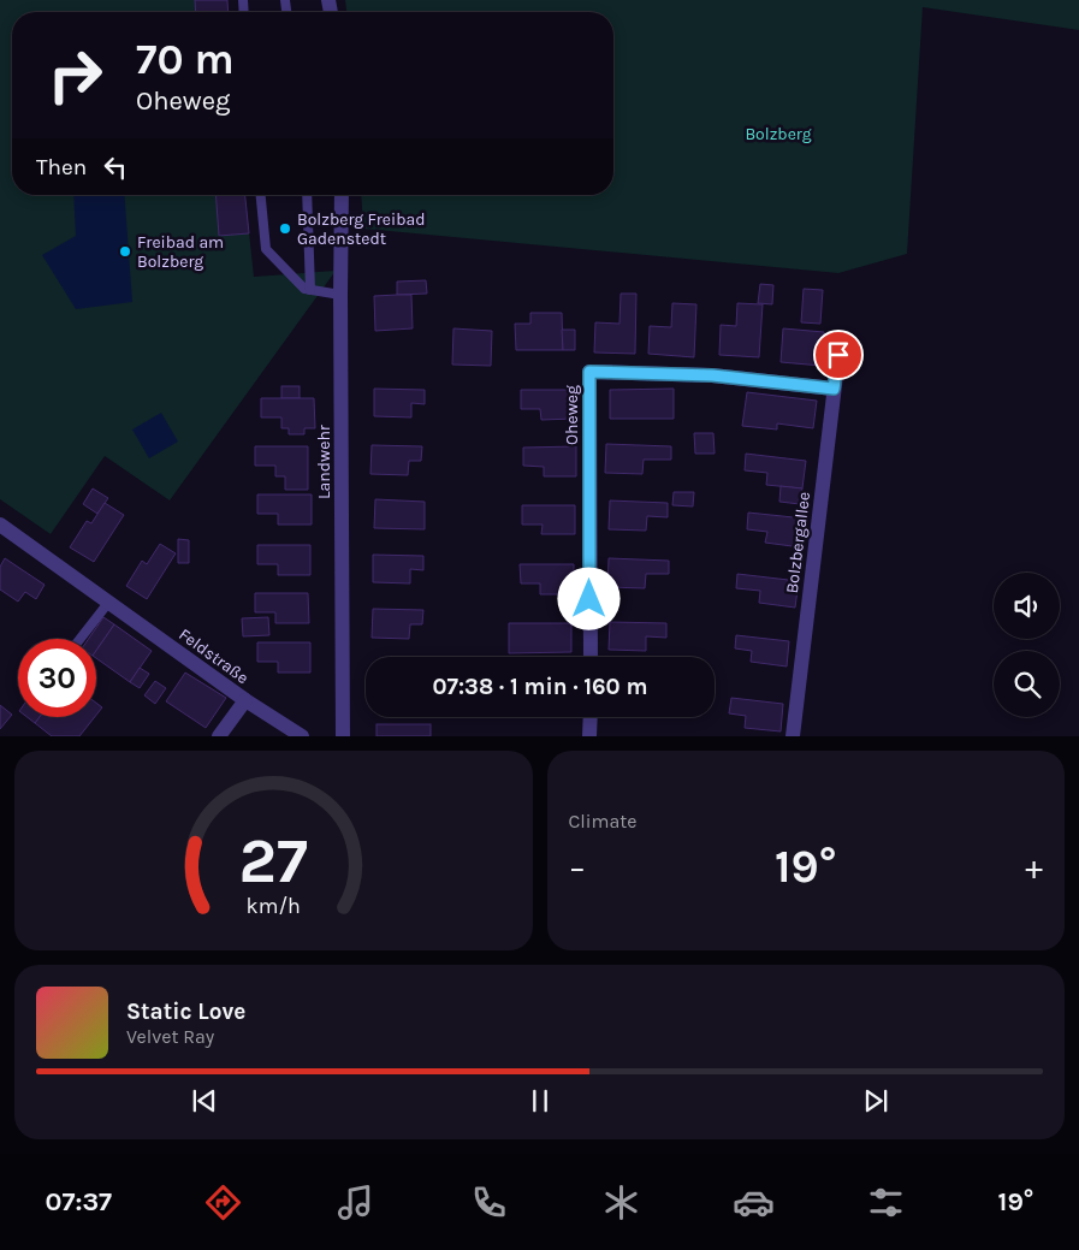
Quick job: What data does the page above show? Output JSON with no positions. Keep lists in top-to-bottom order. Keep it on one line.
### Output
{"streets":{"street":["Oheweg","Landwehr","Bolzbergallee","Feldstraße"]},"crossings":[["Oheweg","Bolzbergallee"]],"parks":["Bolzberg"],"places":["Bolzberg Freibad Gadenstedt","Freibad am Bolzberg"],"page":{"turn":["70 m","Oheweg"],"then":"Then","limit":"30","trip":"07:38 · 1 min · 160 m","tile":"Climate","heat":["−","19°","+"],"song":["Static Love","Velvet Ray"],"tabs":["07:37","19°"],"gauge":["27","km/h"]}}
